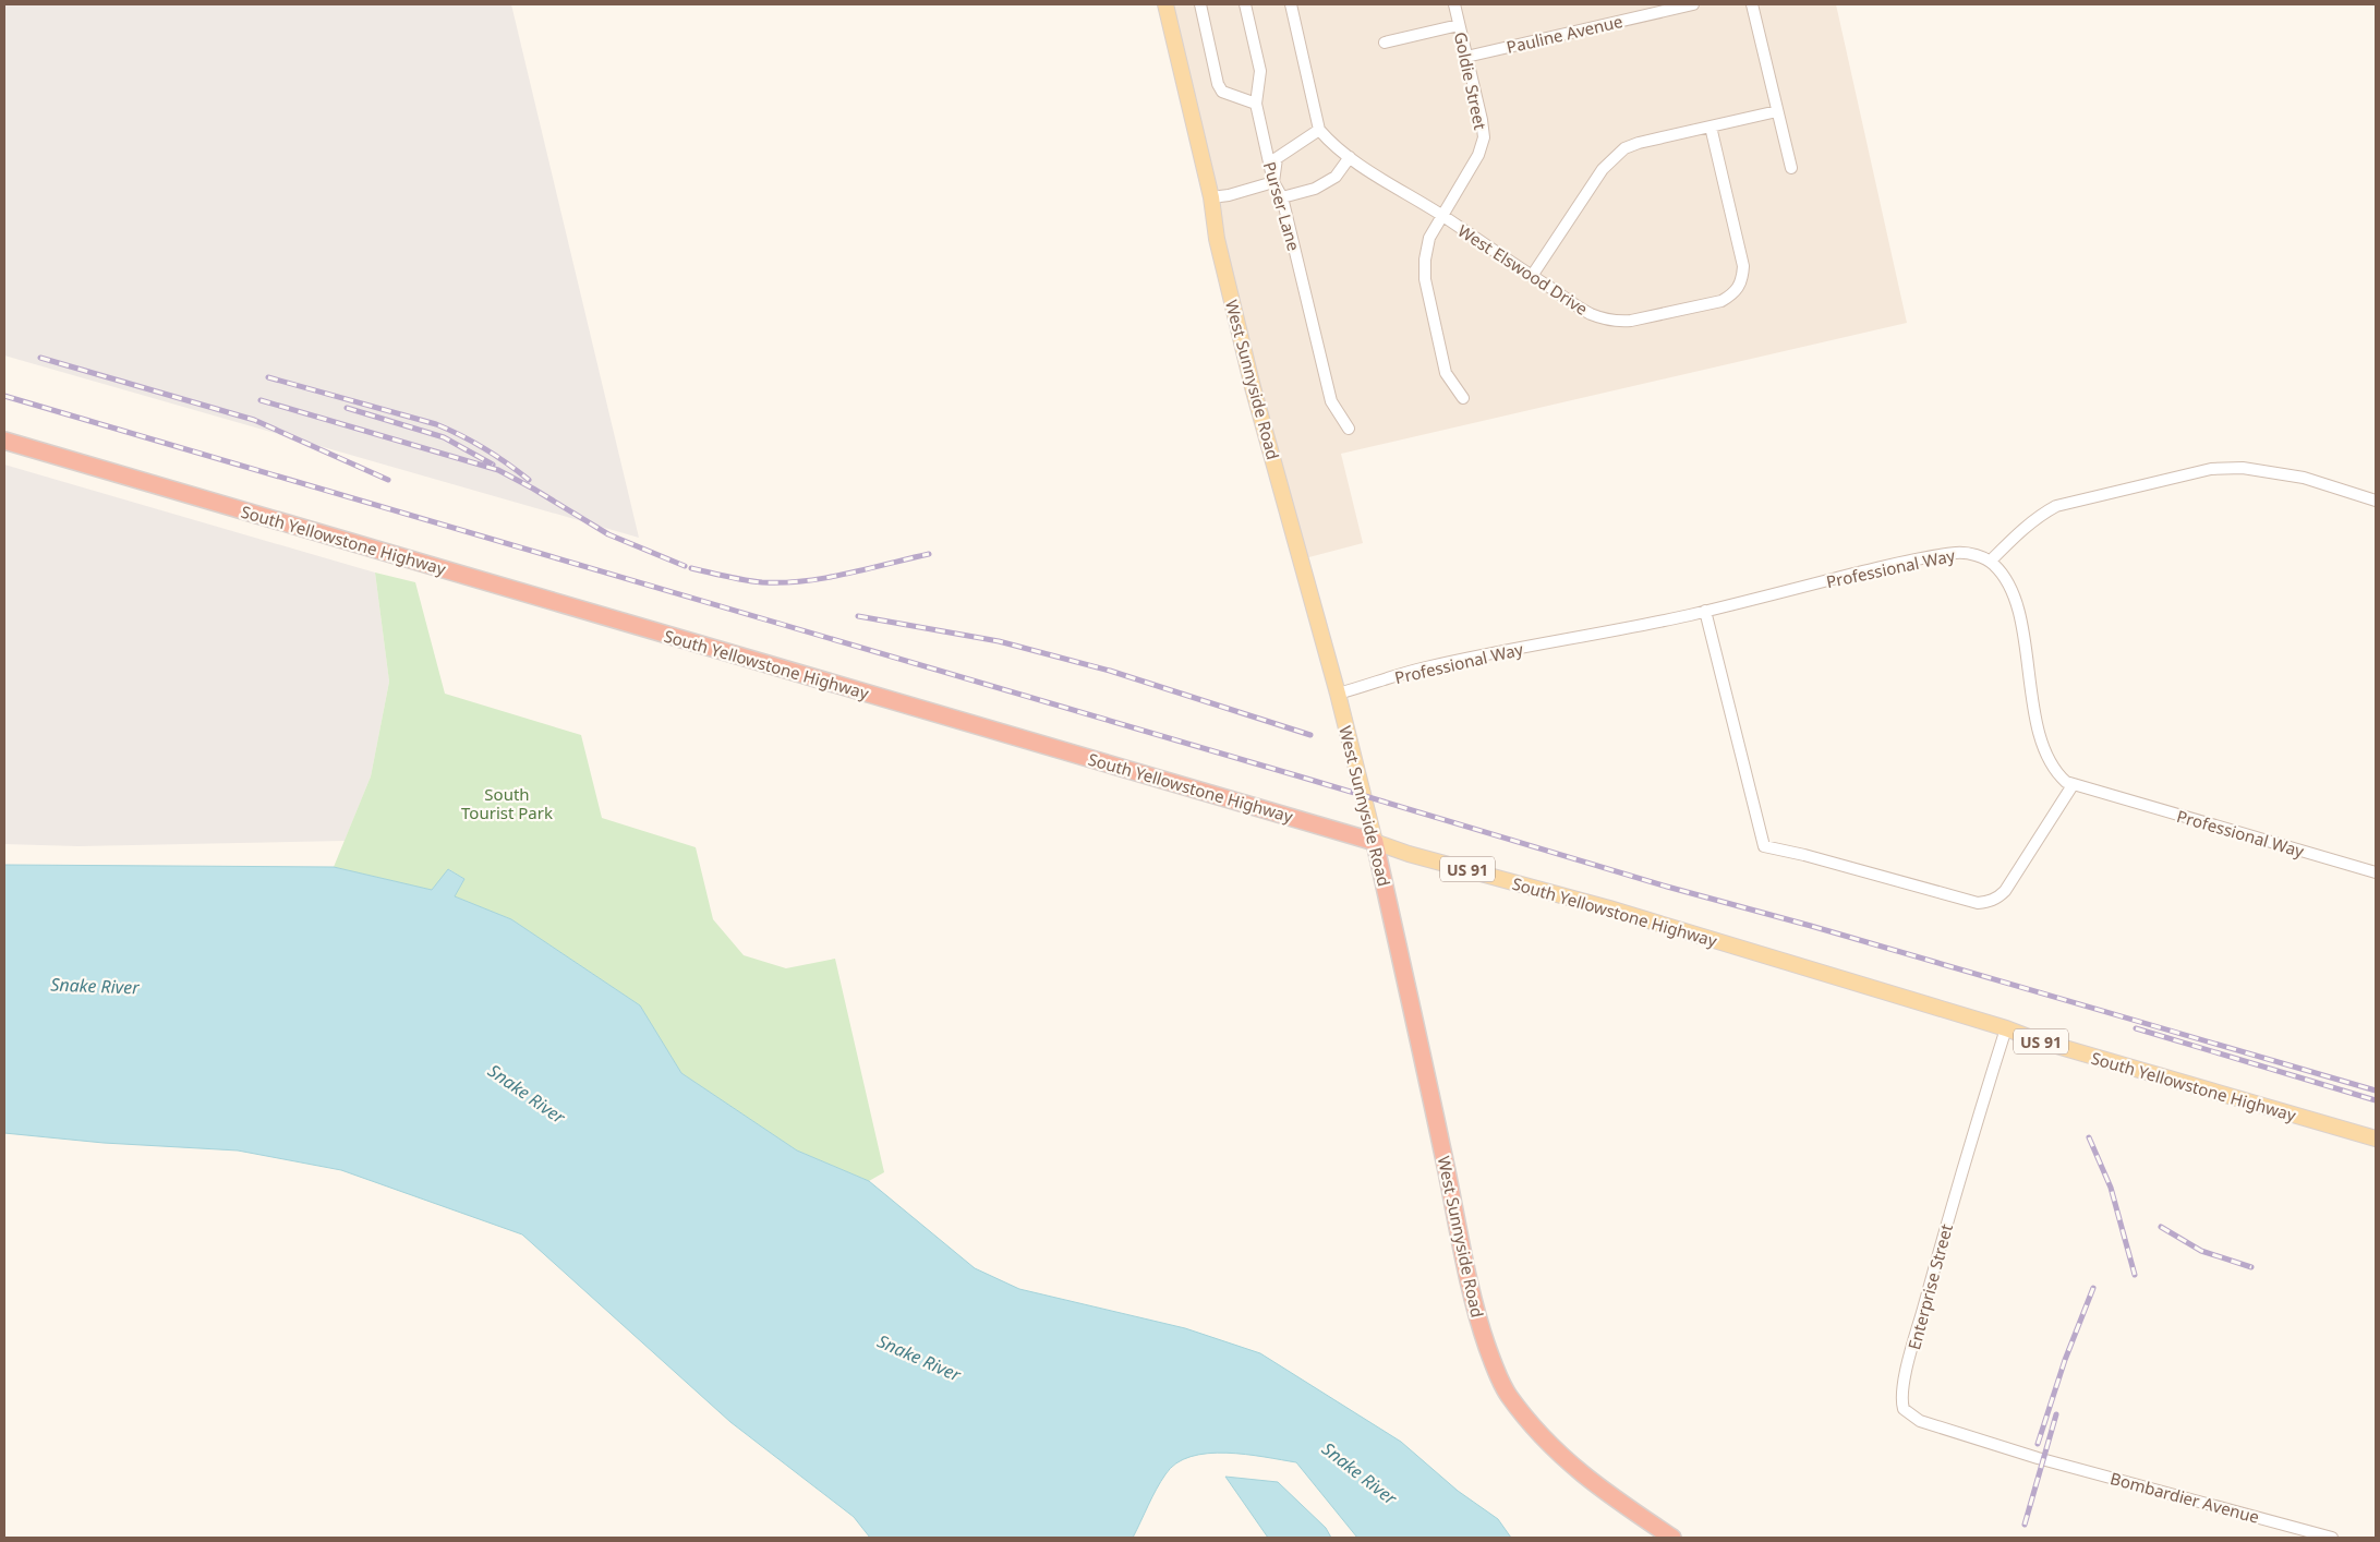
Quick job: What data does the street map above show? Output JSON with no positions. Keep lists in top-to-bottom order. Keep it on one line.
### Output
{"streets":{"highway":["West Sunnyside Road","South Yellowstone Highway"],"main road":["US 91"],"street":["Pauline Avenue","Goldie Street","Purser Lane","West Elswood Drive","Professional Way","Enterprise Street","Bombardier Avenue"]},"crossings":[["Pauline Avenue","Goldie Street"],["Goldie Street","West Elswood Drive"],["West Sunnyside Road","South Yellowstone Highway"],["West Sunnyside Road","Professional Way"],["South Yellowstone Highway","Enterprise Street"],["Enterprise Street","Bombardier Avenue"]],"water":["Snake River"],"parks":["South Tourist Park"]}
